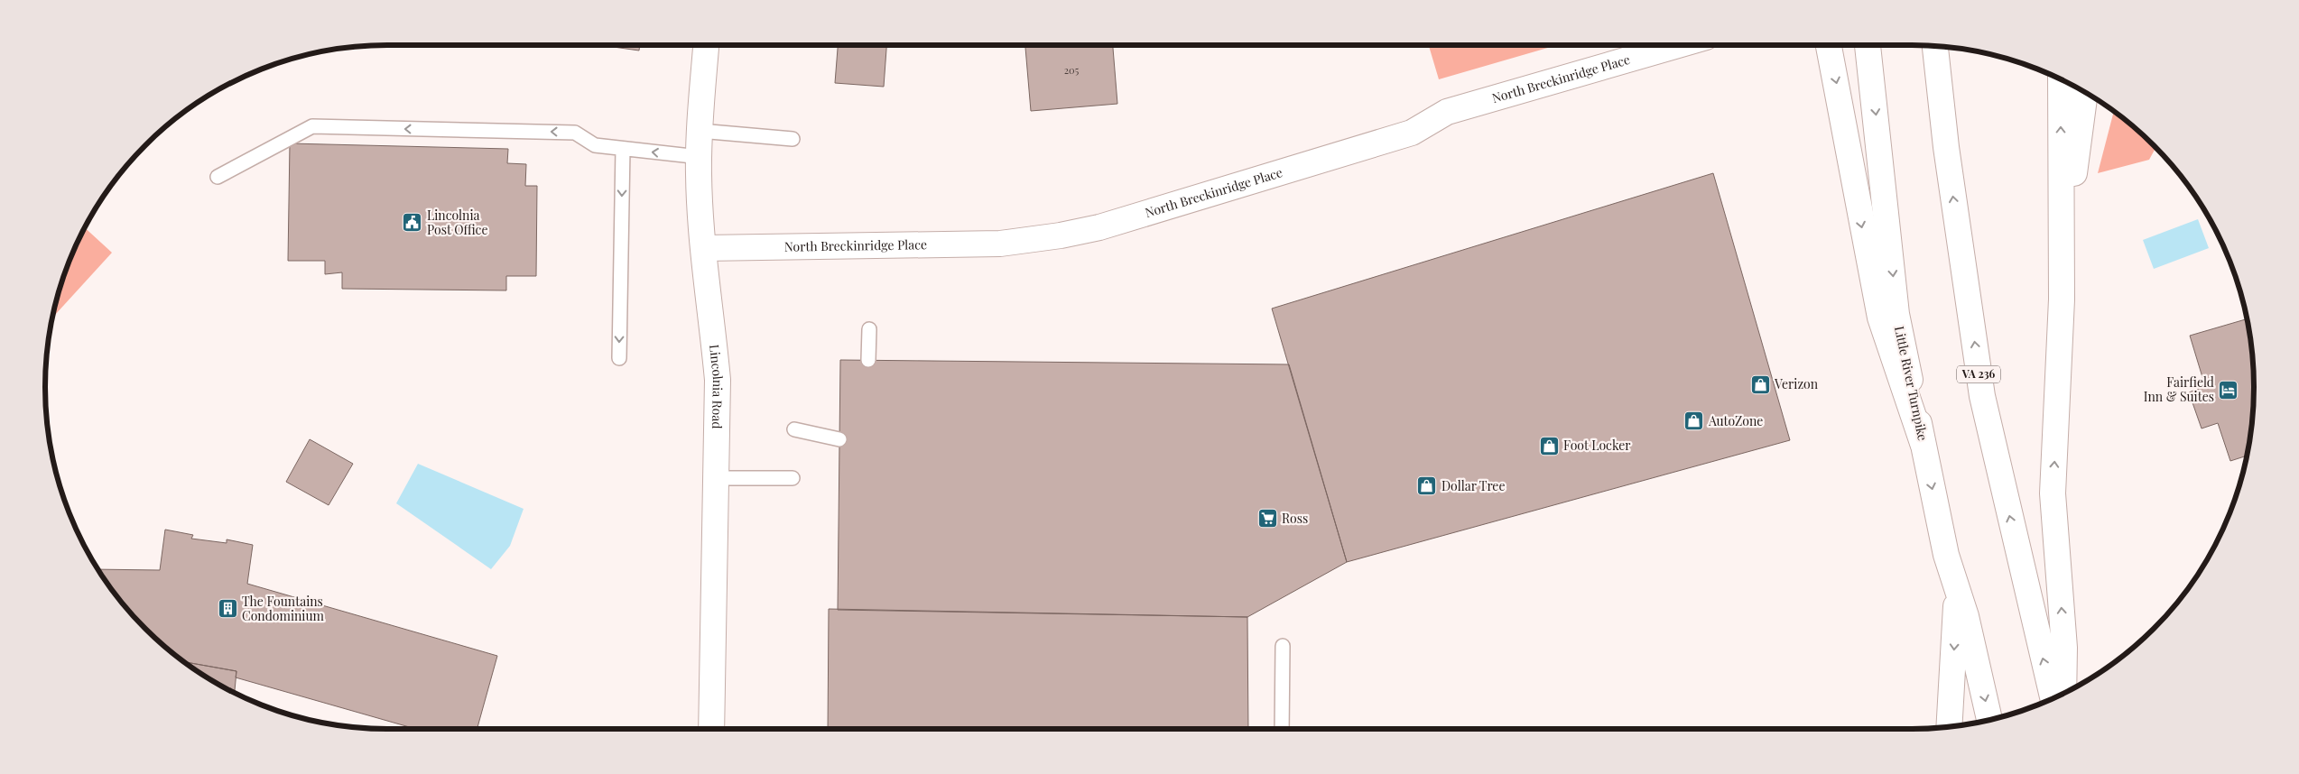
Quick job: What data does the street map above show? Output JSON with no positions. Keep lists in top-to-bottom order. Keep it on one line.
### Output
{"streets":{"main road":["North Breckinridge Place","VA 236","Little River Turnpike","Lincolnia Road"]},"crossings":[["North Breckinridge Place","Lincolnia Road"]],"places":{"public building":["Lincolnia Post Office"],"shop":["Verizon","AutoZone","Foot Locker","Dollar Tree"],"hotel":["Fairfield Inn & Suites"],"supermarket":["Ross"],"building":["The Fountains Condominium"]},"house_numbers":["205"]}
